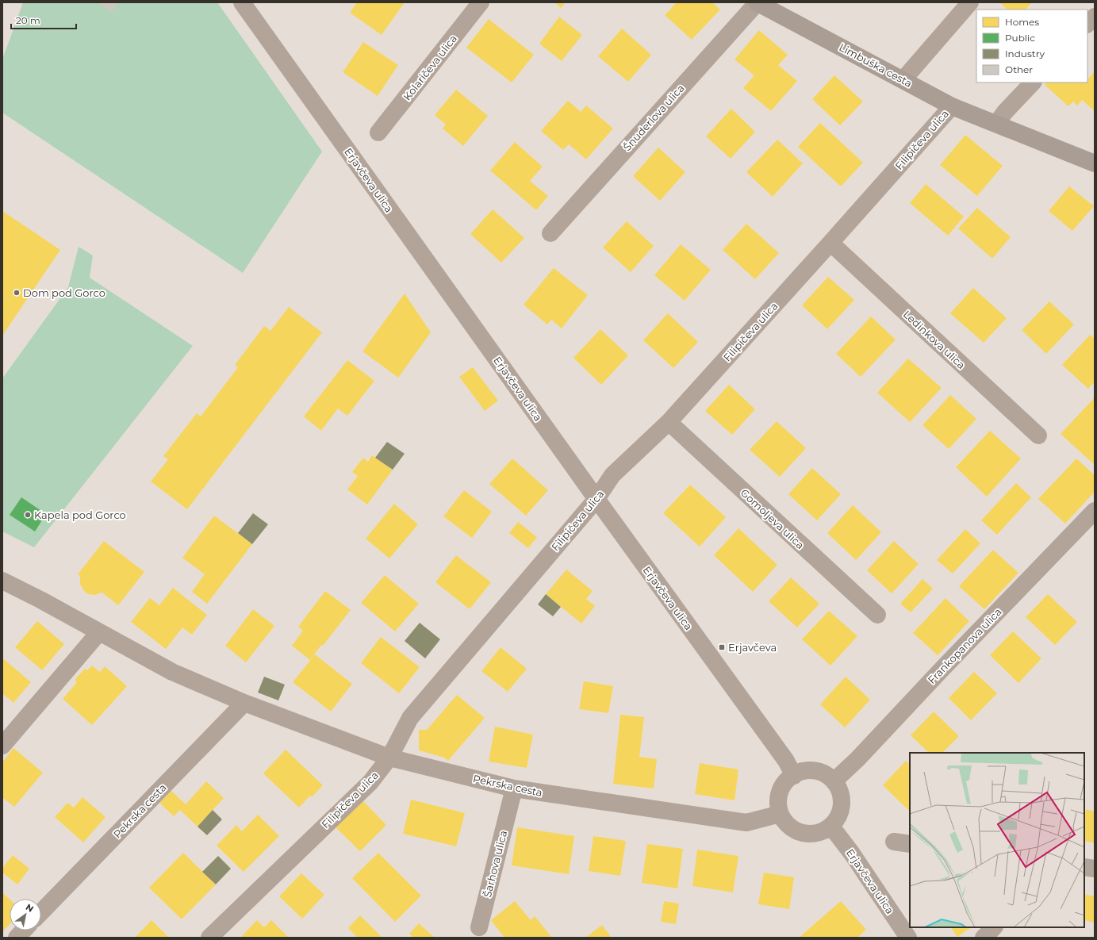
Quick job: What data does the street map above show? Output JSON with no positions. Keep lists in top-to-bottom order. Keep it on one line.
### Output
{"streets":{"main road":["Limbuška cesta"],"street":["Kolaričeva ulica","Šnuderlova ulica","Filipičeva ulica","Erjavčeva ulica","Ledinkova ulica","Gomoljeva ulica","Frankopanova ulica","Pekrska cesta","Šarhova ulica"]},"crossings":[["Limbuška cesta","Šnuderlova ulica"],["Limbuška cesta","Filipičeva ulica"],["Filipičeva ulica","Erjavčeva ulica"],["Filipičeva ulica","Ledinkova ulica"],["Filipičeva ulica","Gomoljeva ulica"],["Filipičeva ulica","Pekrska cesta"],["Erjavčeva ulica","Frankopanova ulica"],["Erjavčeva ulica","Pekrska cesta"],["Frankopanova ulica","Pekrska cesta"],["Pekrska cesta","Šarhova ulica"]],"places":{"other":["Dom pod Gorco","Kapela pod Gorco"],"transit":["Erjavčeva"]},"legend":["Homes","Public","Industry","Other"],"scale_bar":"20 m","north":"top right"}
